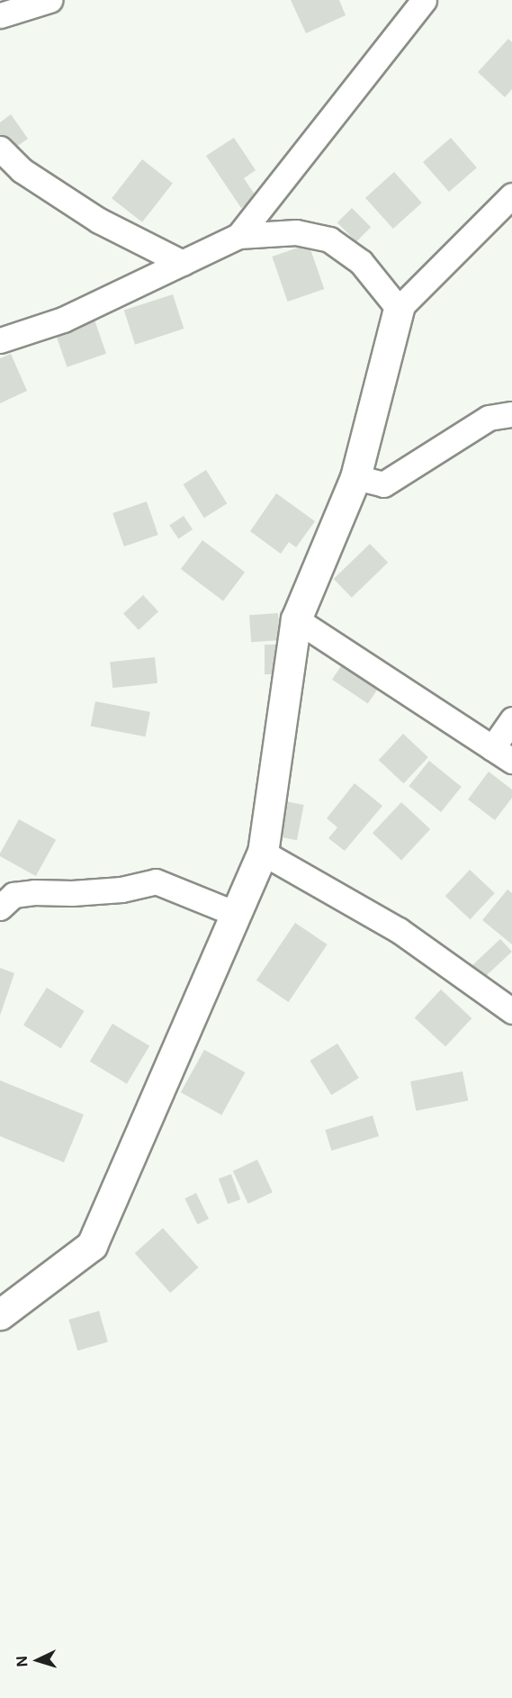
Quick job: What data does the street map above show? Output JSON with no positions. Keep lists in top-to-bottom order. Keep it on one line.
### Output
{"north":"left"}
